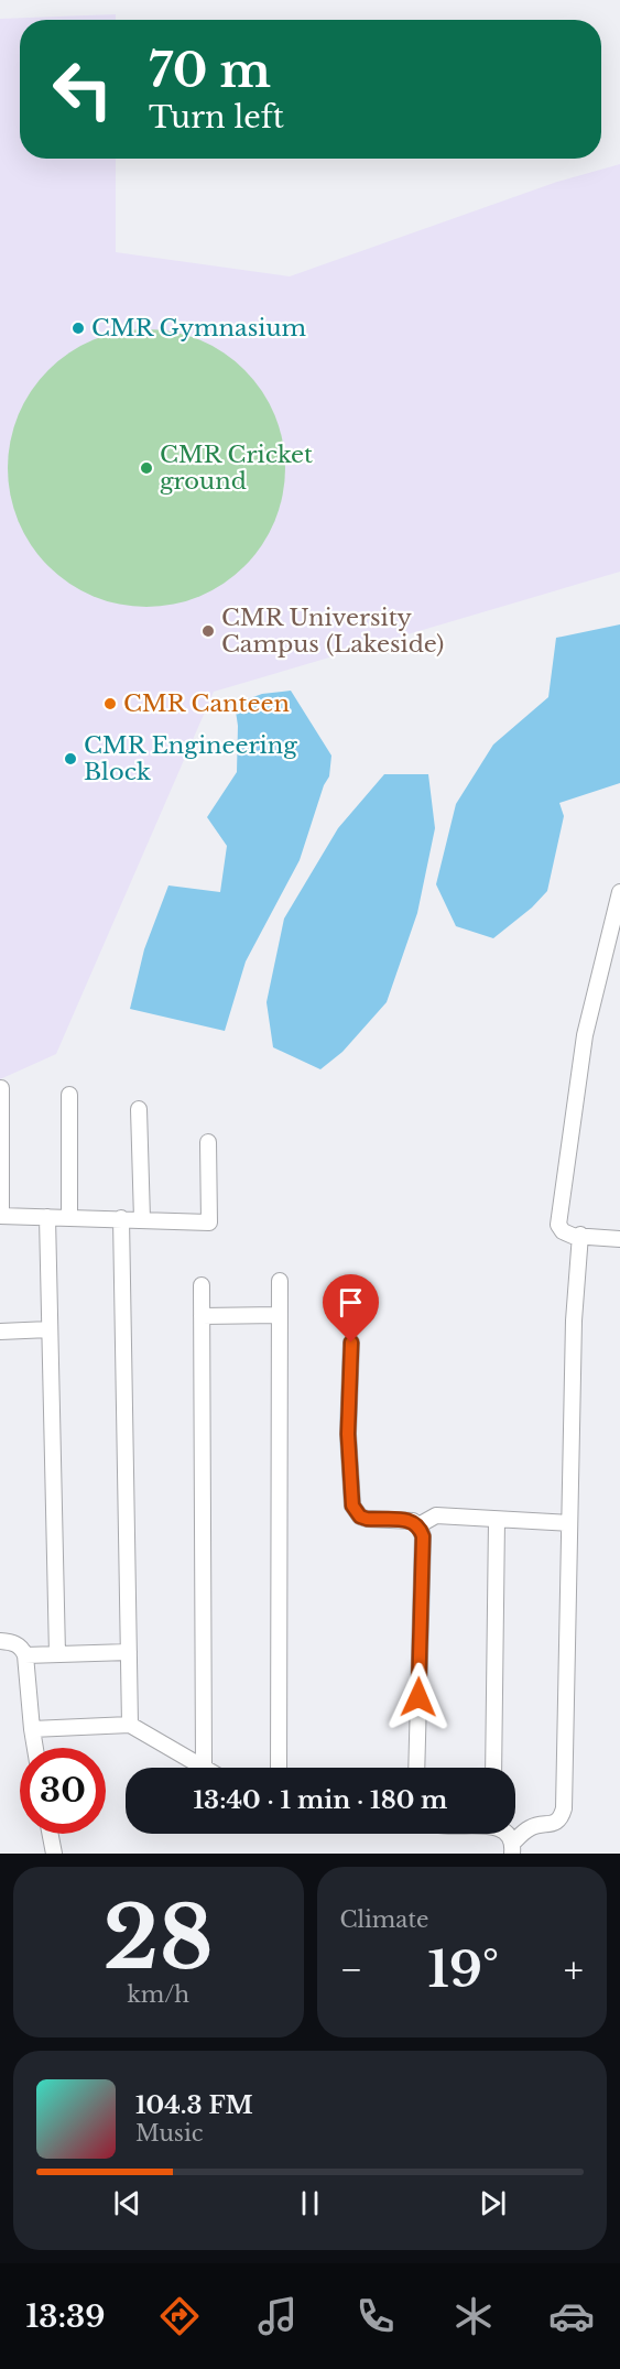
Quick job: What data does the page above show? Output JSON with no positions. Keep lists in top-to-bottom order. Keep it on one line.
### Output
{"places":["CMR Gymnasium","CMR Cricket ground","CMR University Campus (Lakeside)","CMR Canteen","CMR Engineering Block"],"page":{"turn":["70 m","Turn left"],"limit":"30","trip":"13:40 · 1 min · 180 m","tile":[["28","km/h"],"Climate"],"heat":["−","19°","+"],"song":["104.3 FM","Music"],"tabs":"13:39"}}
